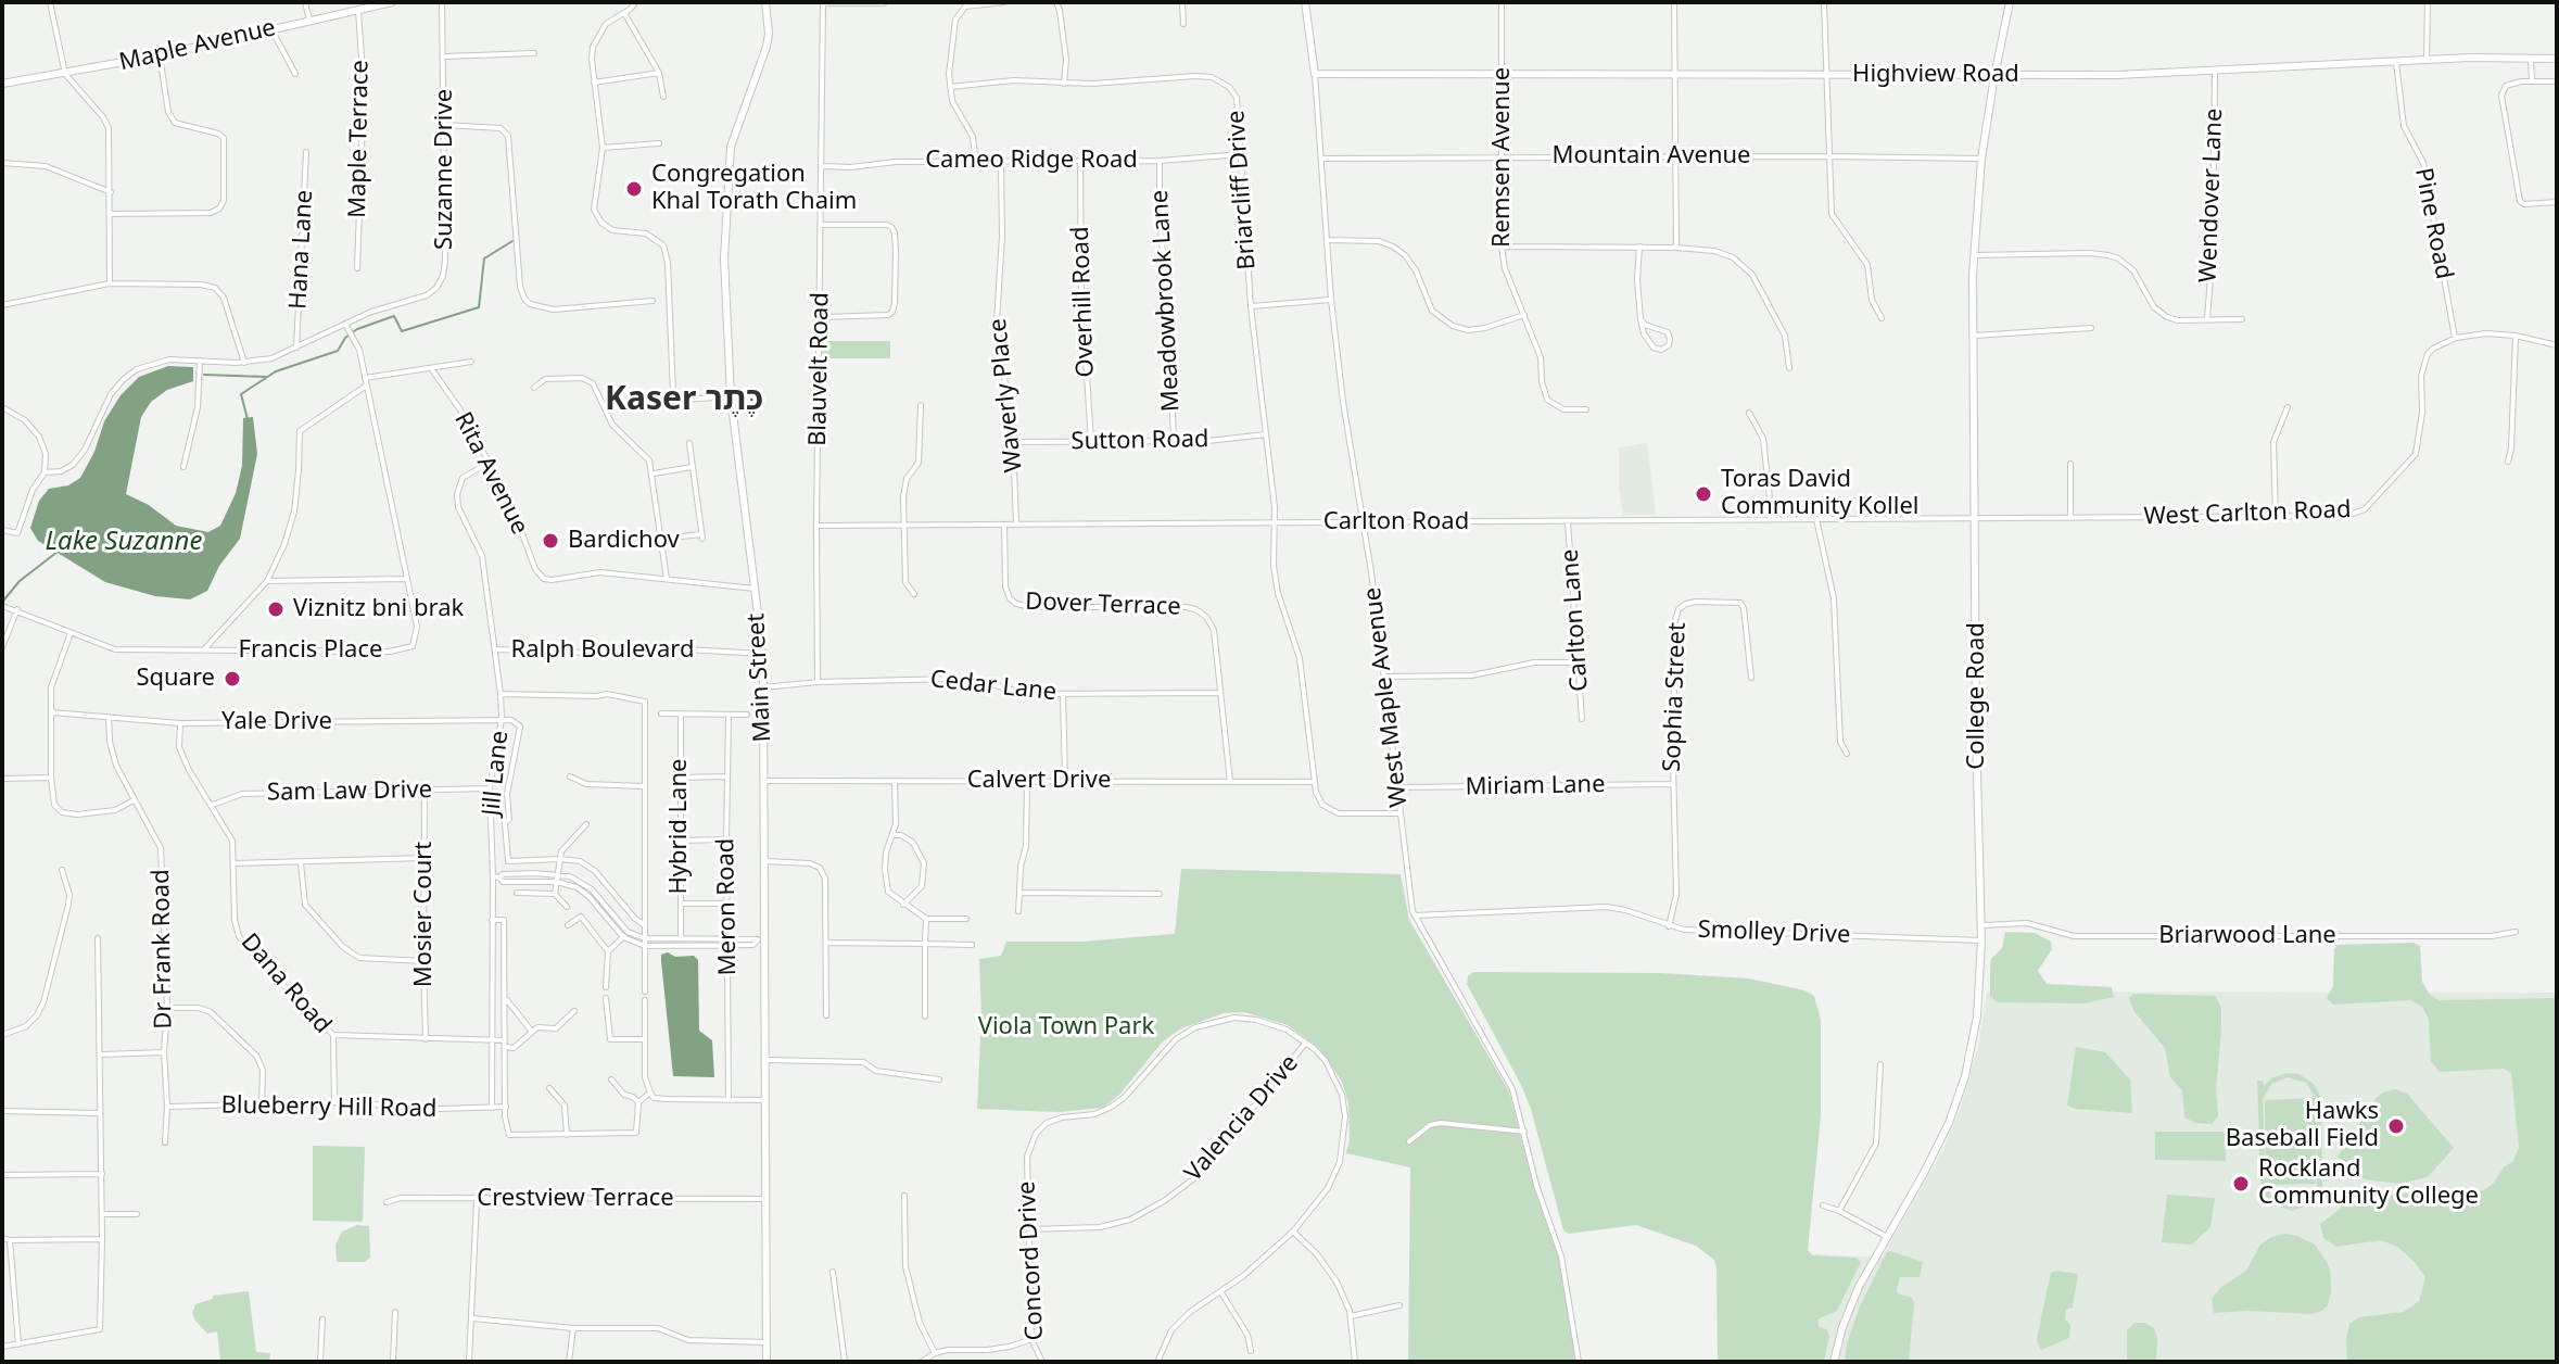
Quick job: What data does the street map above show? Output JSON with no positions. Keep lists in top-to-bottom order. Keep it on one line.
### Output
{"streets":{"street":["Maple Avenue","Highview Road","Maple Terrace","Mountain Avenue","Remsen Avenue","Cameo Ridge Road","Suzanne Drive","Briarcliff Drive","Wendover Lane","Pine Road","Hana Lane","Meadowbrook Lane","Overhill Road","Blauvelt Road","Waverly Place","Sutton Road","Rita Avenue","West Carlton Road","Carlton Road","Dover Terrace","Carlton Lane","Francis Place","Ralph Boulevard","Main Street","Cedar Lane","College Road","West Maple Avenue","Sophia Street","Yale Drive","Jill Lane","Calvert Drive","Miriam Lane","Sam Law Drive","Hybrid Lane","Meron Road","Mosier Court","Smolley Drive","Briarwood Lane","Dr Frank Road","Dana Road","Blueberry Hill Road","Valencia Drive","Crestview Terrace","Concord Drive"]},"crossings":[["Maple Avenue","Maple Terrace"],["Highview Road","Remsen Avenue"],["Highview Road","Wendover Lane"],["Highview Road","Pine Road"],["Highview Road","College Road"],["Highview Road","West Maple Avenue"],["Mountain Avenue","Remsen Avenue"],["Mountain Avenue","College Road"],["Mountain Avenue","West Maple Avenue"],["Cameo Ridge Road","Briarcliff Drive"],["Cameo Ridge Road","Meadowbrook Lane"],["Cameo Ridge Road","Overhill Road"],["Cameo Ridge Road","Blauvelt Road"],["Cameo Ridge Road","Waverly Place"],["Suzanne Drive","Hana Lane"],["Suzanne Drive","Francis Place"],["Briarcliff Drive","Sutton Road"],["Briarcliff Drive","Carlton Road"],["Briarcliff Drive","Calvert Drive"],["Pine Road","West Carlton Road"],["Meadowbrook Lane","Sutton Road"],["Overhill Road","Sutton Road"],["Blauvelt Road","Carlton Road"],["Blauvelt Road","Cedar Lane"],["Waverly Place","Sutton Road"],["Waverly Place","Carlton Road"],["Rita Avenue","Main Street"],["Rita Avenue","Jill Lane"],["West Carlton Road","Carlton Road"],["West Carlton Road","College Road"],["Carlton Road","Dover Terrace"],["Carlton Road","Carlton Lane"],["Carlton Road","College Road"],["Carlton Road","West Maple Avenue"],["Dover Terrace","Cedar Lane"],["Dover Terrace","Calvert Drive"],["Ralph Boulevard","Main Street"],["Ralph Boulevard","Jill Lane"],["Main Street","Calvert Drive"],["Main Street","Crestview Terrace"],["College Road","Smolley Drive"],["College Road","Briarwood Lane"],["West Maple Avenue","Miriam Lane"],["West Maple Avenue","Smolley Drive"],["Sophia Street","Miriam Lane"],["Sophia Street","Smolley Drive"],["Yale Drive","Jill Lane"],["Yale Drive","Dr Frank Road"],["Yale Drive","Dana Road"],["Jill Lane","Sam Law Drive"],["Jill Lane","Blueberry Hill Road"],["Sam Law Drive","Mosier Court"],["Sam Law Drive","Dana Road"],["Dr Frank Road","Blueberry Hill Road"],["Dana Road","Blueberry Hill Road"],["Valencia Drive","Concord Drive"]],"districts":["Kaser כֶּתֶר"],"water":["Lake Suzanne"],"parks":["Viola Town Park"],"places":["Congregation Khal Torath Chaim","Toras David Community Kollel","Bardichov","Viznitz bni brak","Square","Hawks Baseball Field","Rockland Community College"]}
